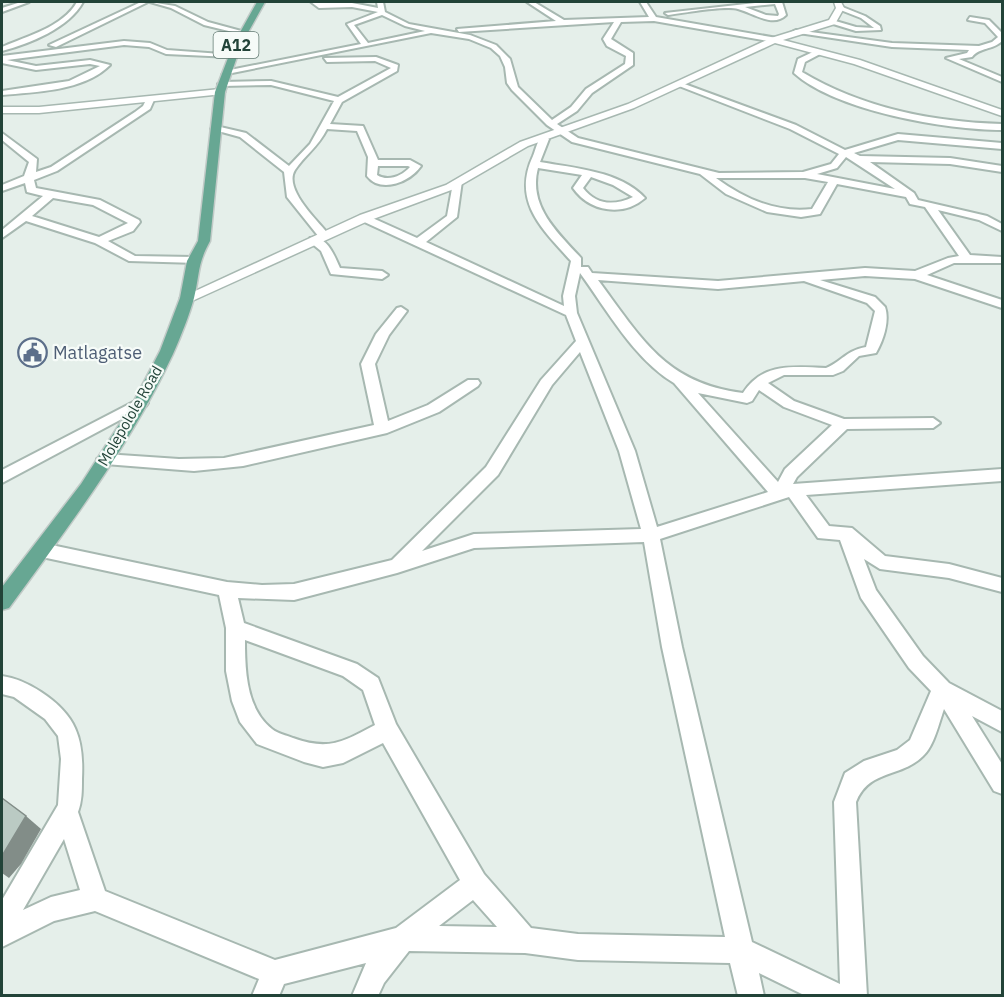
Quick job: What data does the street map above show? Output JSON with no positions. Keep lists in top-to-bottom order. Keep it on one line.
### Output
{"streets":{"main road":["A12","Molepolole Road"]},"places":{"public building":["Matlagatse"]}}
